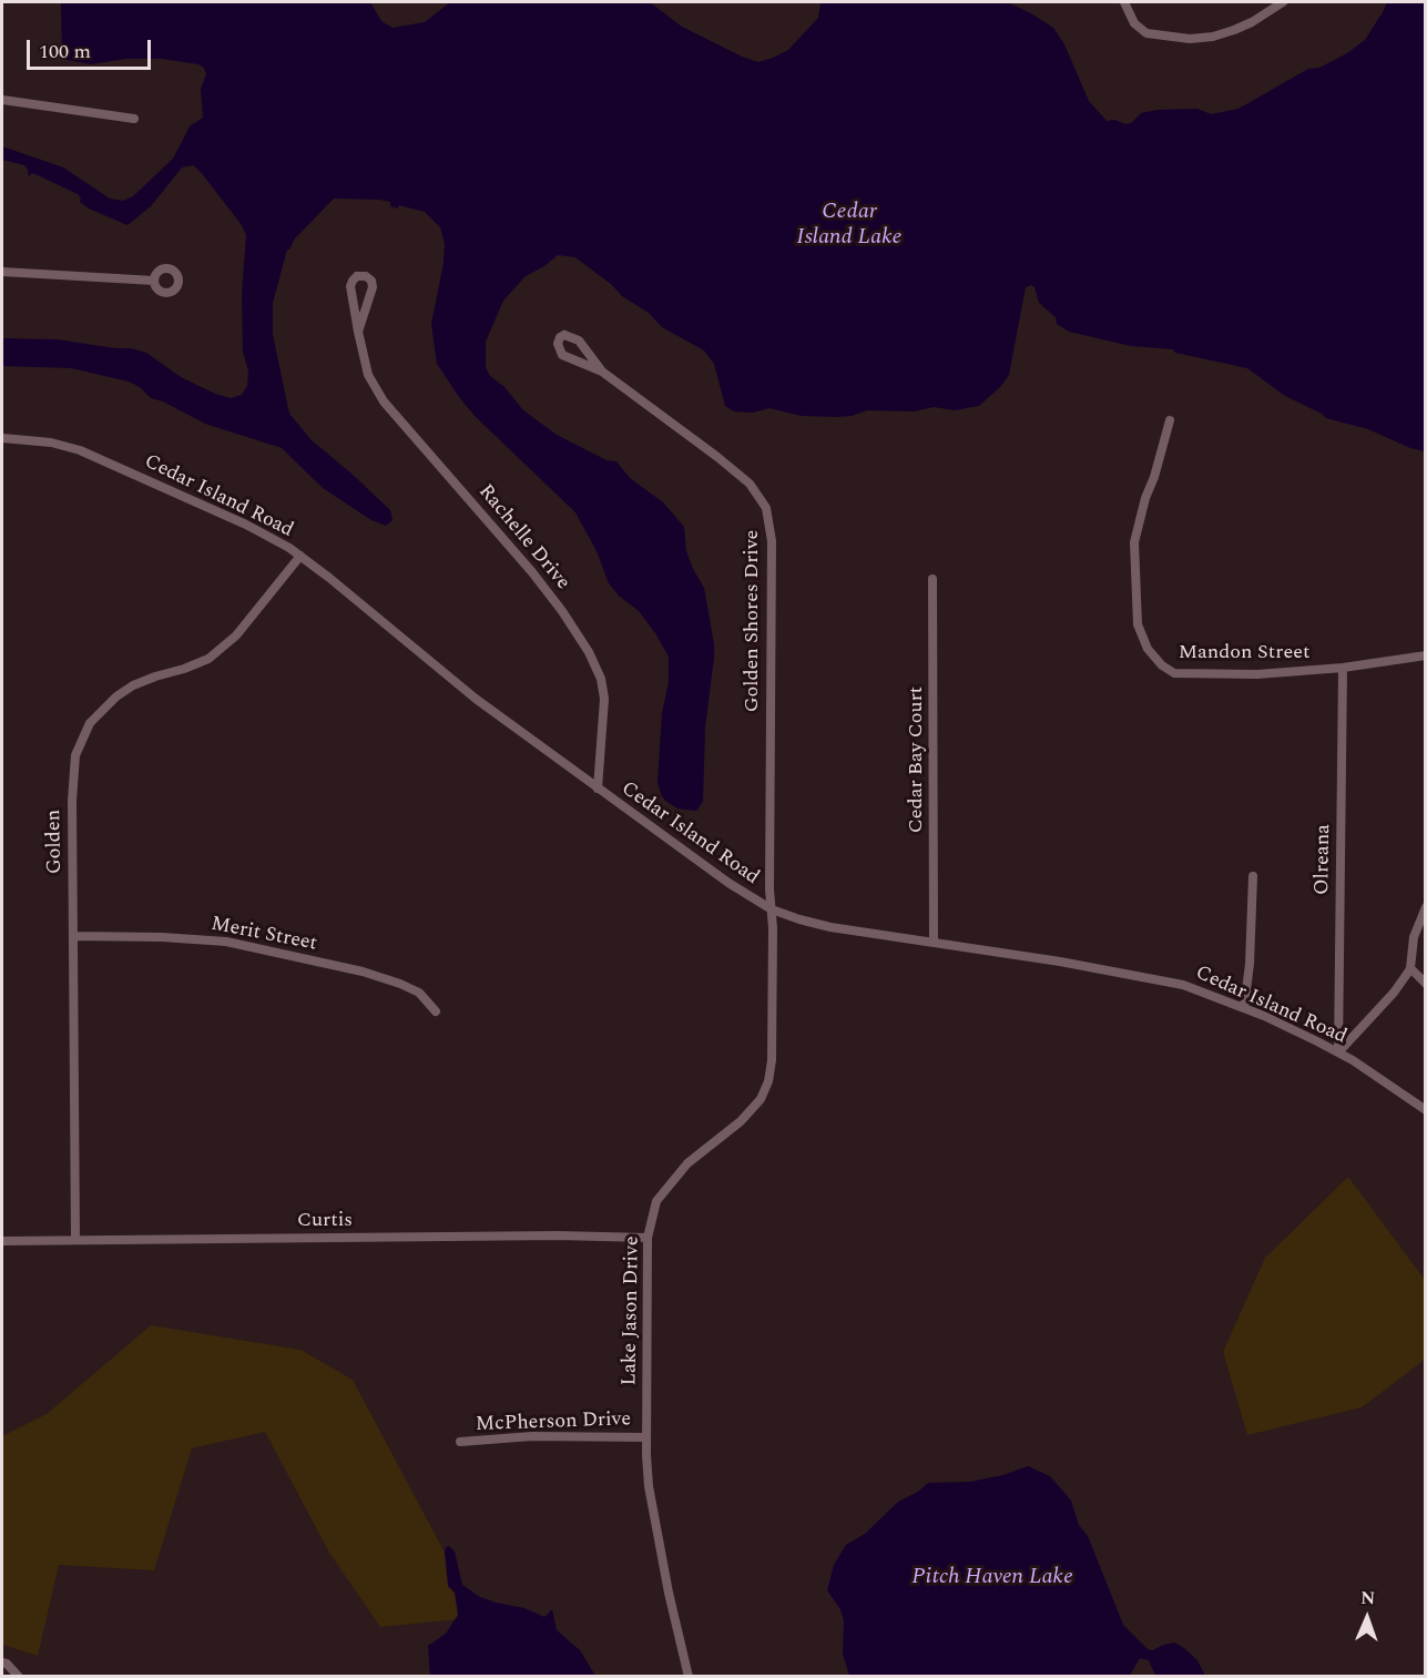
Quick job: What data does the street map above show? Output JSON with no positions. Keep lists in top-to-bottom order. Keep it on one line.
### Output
{"streets":{"street":["Cedar Island Road","Rachelle Drive","Golden Shores Drive","Mandon Street","Cedar Bay Court","Golden","Olreana","Merit Street","Curtis","Lake Jason Drive","McPherson Drive"]},"crossings":[["Cedar Island Road","Rachelle Drive"],["Cedar Island Road","Golden Shores Drive"],["Cedar Island Road","Cedar Bay Court"],["Cedar Island Road","Golden"],["Cedar Island Road","Olreana"],["Cedar Island Road","Lake Jason Drive"],["Golden Shores Drive","Lake Jason Drive"],["Mandon Street","Olreana"],["Golden","Merit Street"],["Golden","Curtis"],["Curtis","Lake Jason Drive"],["Lake Jason Drive","McPherson Drive"]],"water":["Cedar Island Lake","Pitch Haven Lake"],"scale_bar":"100 m","north":"top"}
